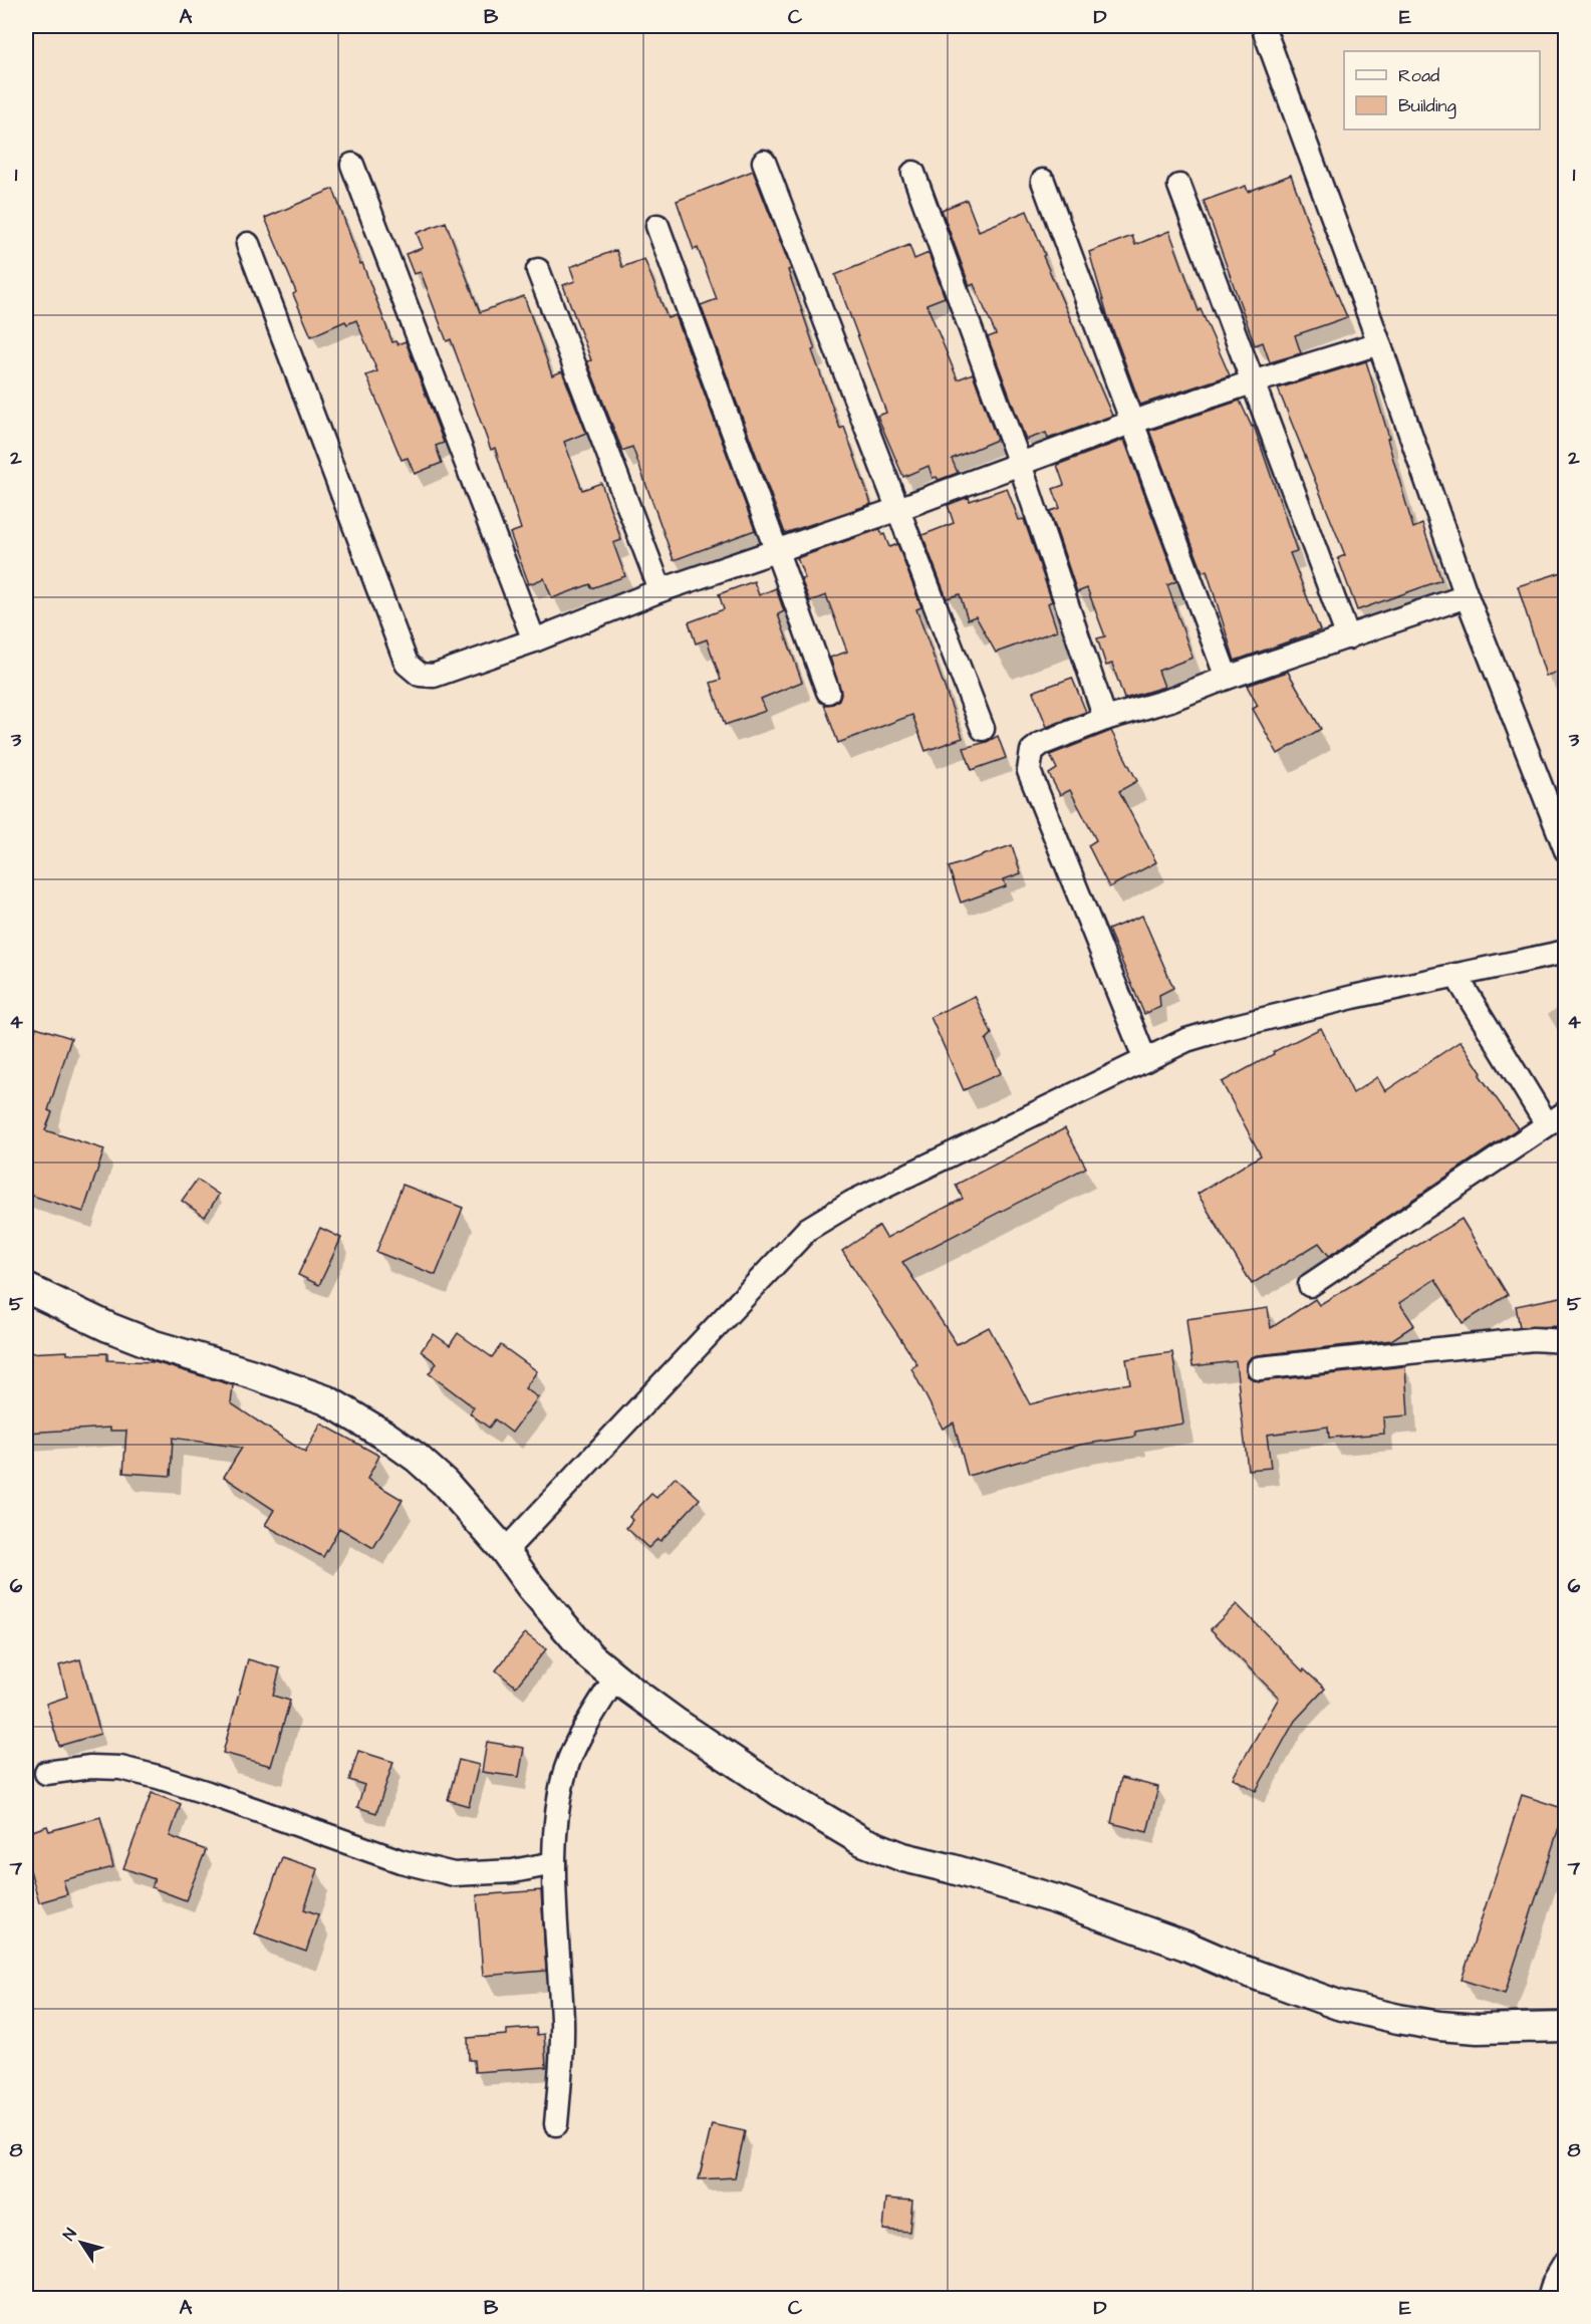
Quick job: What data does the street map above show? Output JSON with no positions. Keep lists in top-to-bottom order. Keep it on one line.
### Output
{"legend":["Road","Building"],"north":"top left","grid":{"columns":["A","B","C","D","E"],"rows":["1","2","3","4","5","6","7","8"]}}
